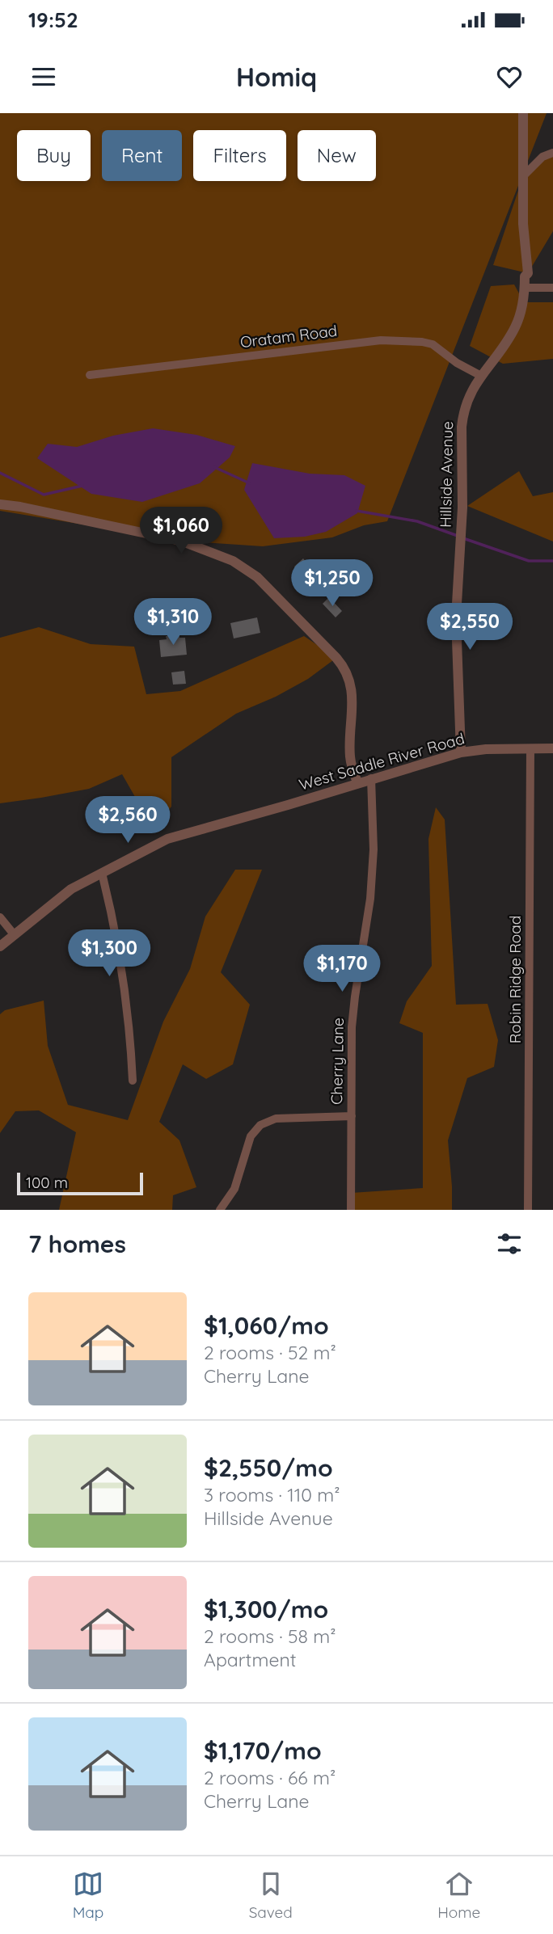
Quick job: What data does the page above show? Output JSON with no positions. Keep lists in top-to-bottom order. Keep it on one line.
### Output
{"streets":{"street":["Oratam Road","Hillside Avenue","West Saddle River Road","Robin Ridge Road","Cherry Lane"]},"crossings":[["Oratam Road","Hillside Avenue"],["Hillside Avenue","West Saddle River Road"],["West Saddle River Road","Robin Ridge Road"],["West Saddle River Road","Cherry Lane"]],"scale_bar":"100 m","page":{"status":"19:52","header":"Homiq","chip":["Buy","Rent","Filters","New"],"price":["$1,060","$1,250","$1,310","$2,550","$2,560","$1,300","$1,170"],"scale":"100 m","heading":"7 homes","list":[{"name":"$1,060/mo","note":"2 rooms · 52 m² · Cherry Lane"},{"name":"$2,550/mo","note":"3 rooms · 110 m² · Hillside Avenue"},{"name":"$1,300/mo","note":"2 rooms · 58 m² · Apartment"},{"name":"$1,170/mo","note":"2 rooms · 66 m² · Cherry Lane"}],"tabs":["Map","Saved","Home"]}}
